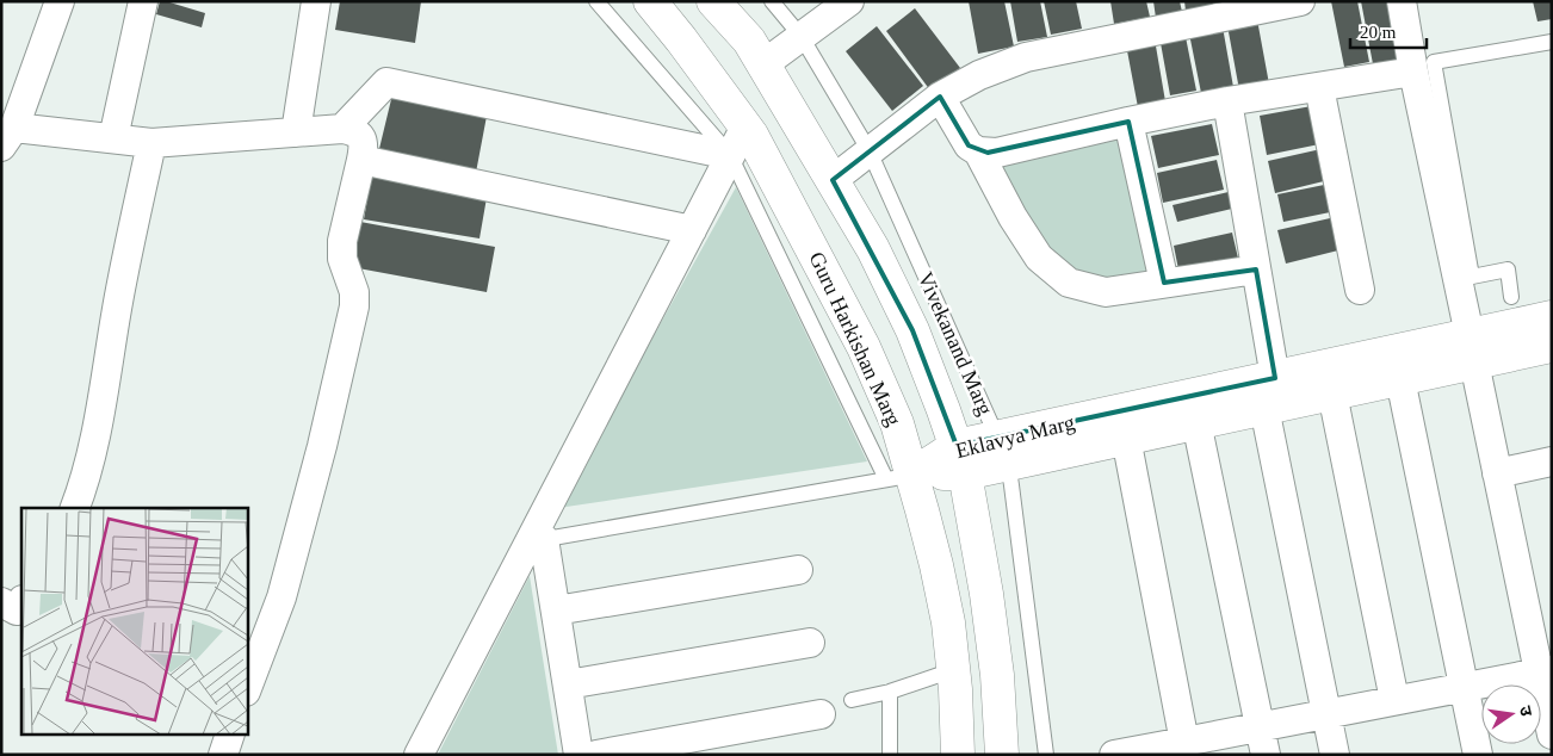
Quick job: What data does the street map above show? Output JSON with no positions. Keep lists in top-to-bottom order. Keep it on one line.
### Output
{"streets":{"main road":["Guru Harkishan Marg","Eklavya Marg"],"lane":["Vivekanand Marg"]},"crossings":[["Guru Harkishan Marg","Eklavya Marg"],["Vivekanand Marg","Eklavya Marg"]],"scale_bar":"20 m","north":"right"}
